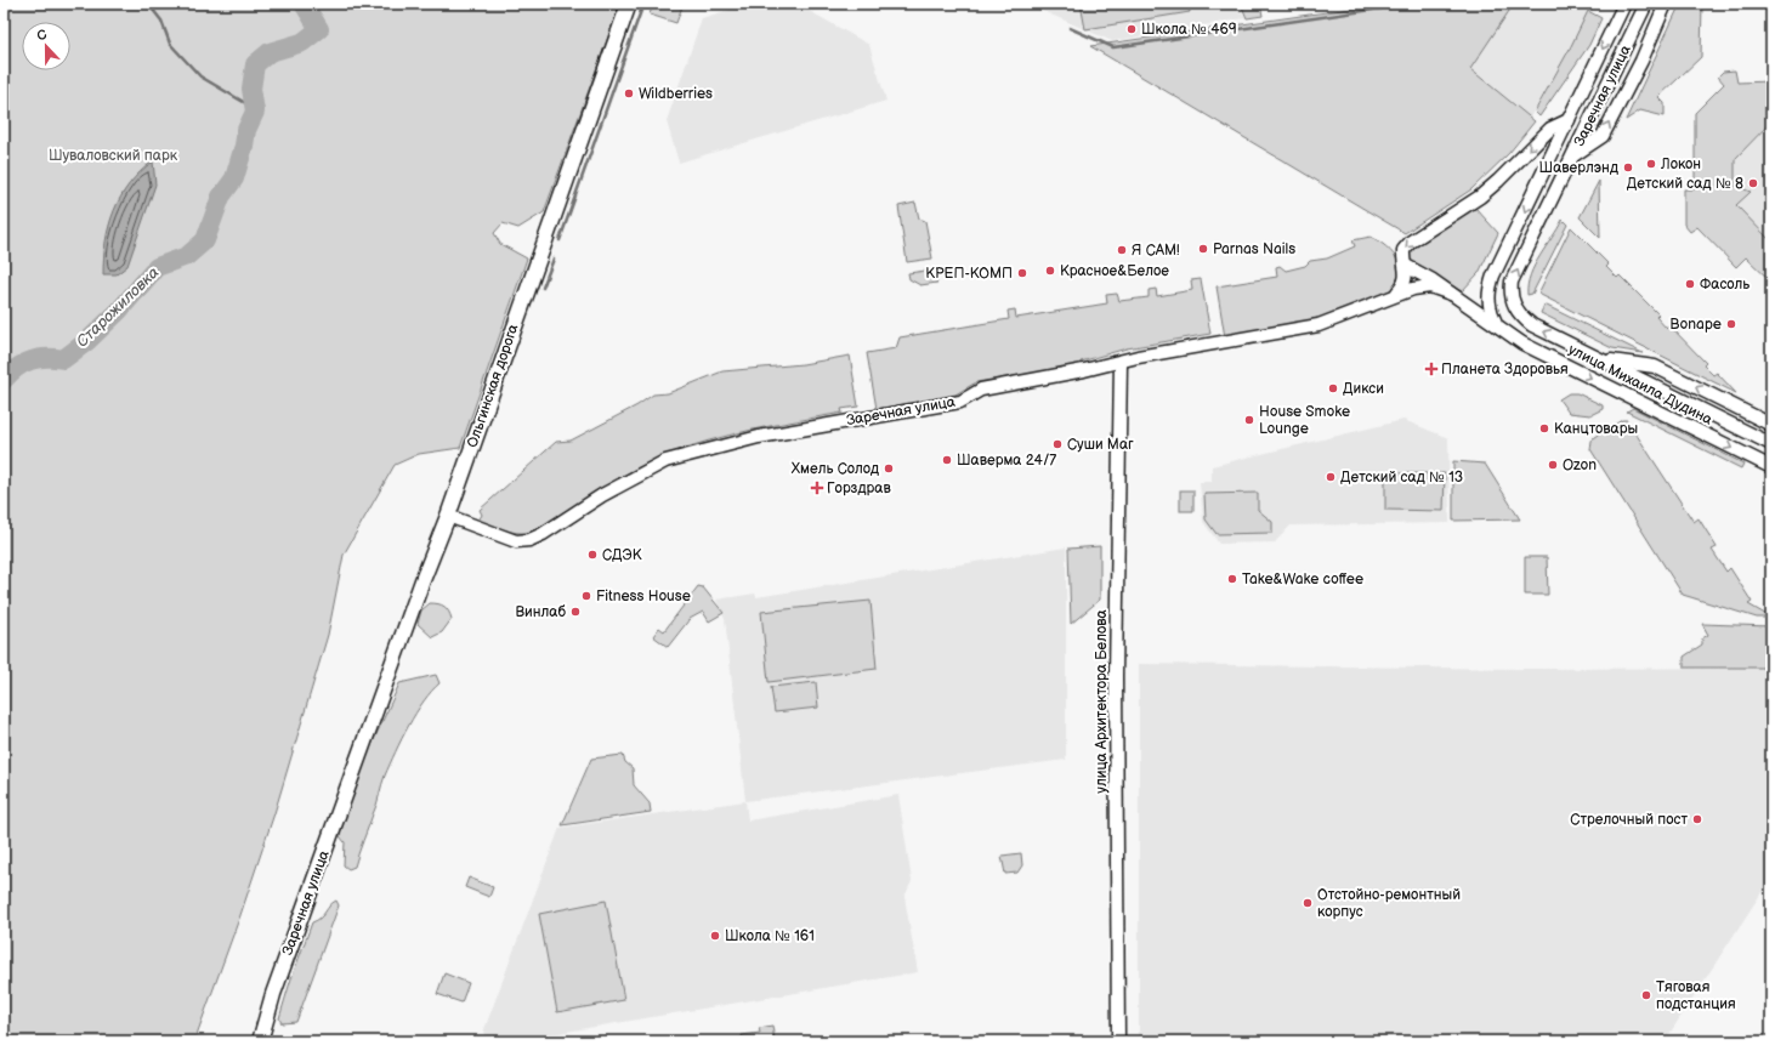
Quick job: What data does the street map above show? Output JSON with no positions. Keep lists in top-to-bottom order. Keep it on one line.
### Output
{"streets":{"street":["Заречная улица","улица Михаила Дудина","Ольгинская дорога","улица Архитектора Белова"]},"crossings":[["Заречная улица","улица Михаила Дудина"],["Заречная улица","Ольгинская дорога"],["Заречная улица","улица Архитектора Белова"]],"water":["Старожиловка"],"parks":["Шуваловский парк"],"places":{"other":["Школа № 469","Wildberries","Локон","Шаверлэнд","Детский сад № 8","Parnas Nails","Я САМ!","Красное&Белое","КРЕП-КОМП","Фасоль","Bonape","Дикси","House Smoke Lounge","Канцтовары","Суши Маг","Шаверма 24/7","Ozon","Хмель Солод","Детский сад № 13","СДЭК","Take&Wake coffee","Fitness House","Винлаб","Стрелочный пост","Отстойно-ремонтный корпус","Школа № 161","Тяговая подстанция"],"health":["Планета Здоровья","Горздрав"]},"north":"top"}
